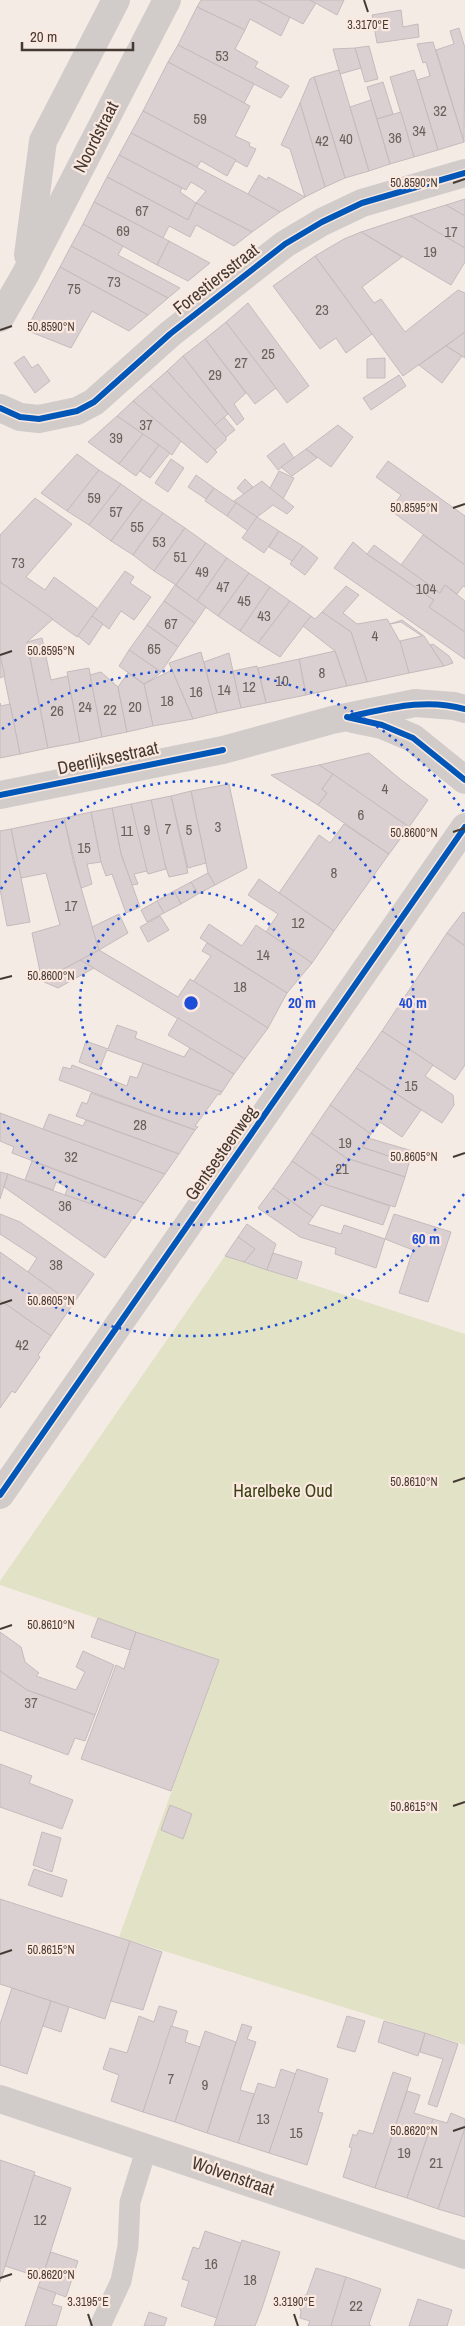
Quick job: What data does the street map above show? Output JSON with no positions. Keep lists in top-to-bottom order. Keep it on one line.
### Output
{"streets":{"street":["Noordstraat","Forestiersstraat","Deerlijksestraat","Gentsesteenweg","Wolvenstraat"]},"parks":["Harelbeke Oud"],"house_numbers":["53","32","59","34","36","40","42","67","69","17","19","73","75","23","25","27","29","37","39","59","57","55","53","51","73","49","47","104","45","43","67","4","65","8","10","12","14","16","18","24","20","22","26","4","6","3","7","9","5","11","15","8","17","12","14","18","15","28","19","32","21","36","38","42","37","7","9","13","15","19","21","12","16","18","22"],"scale_bar":"20 m","coordinates":["3.3170°E","50.8590°N","50.8595°N","50.8600°N","50.8605°N","50.8610°N","50.8615°N","50.8620°N","3.3195°E","3.3190°E"],"rings":["20 m","40 m","60 m"]}
